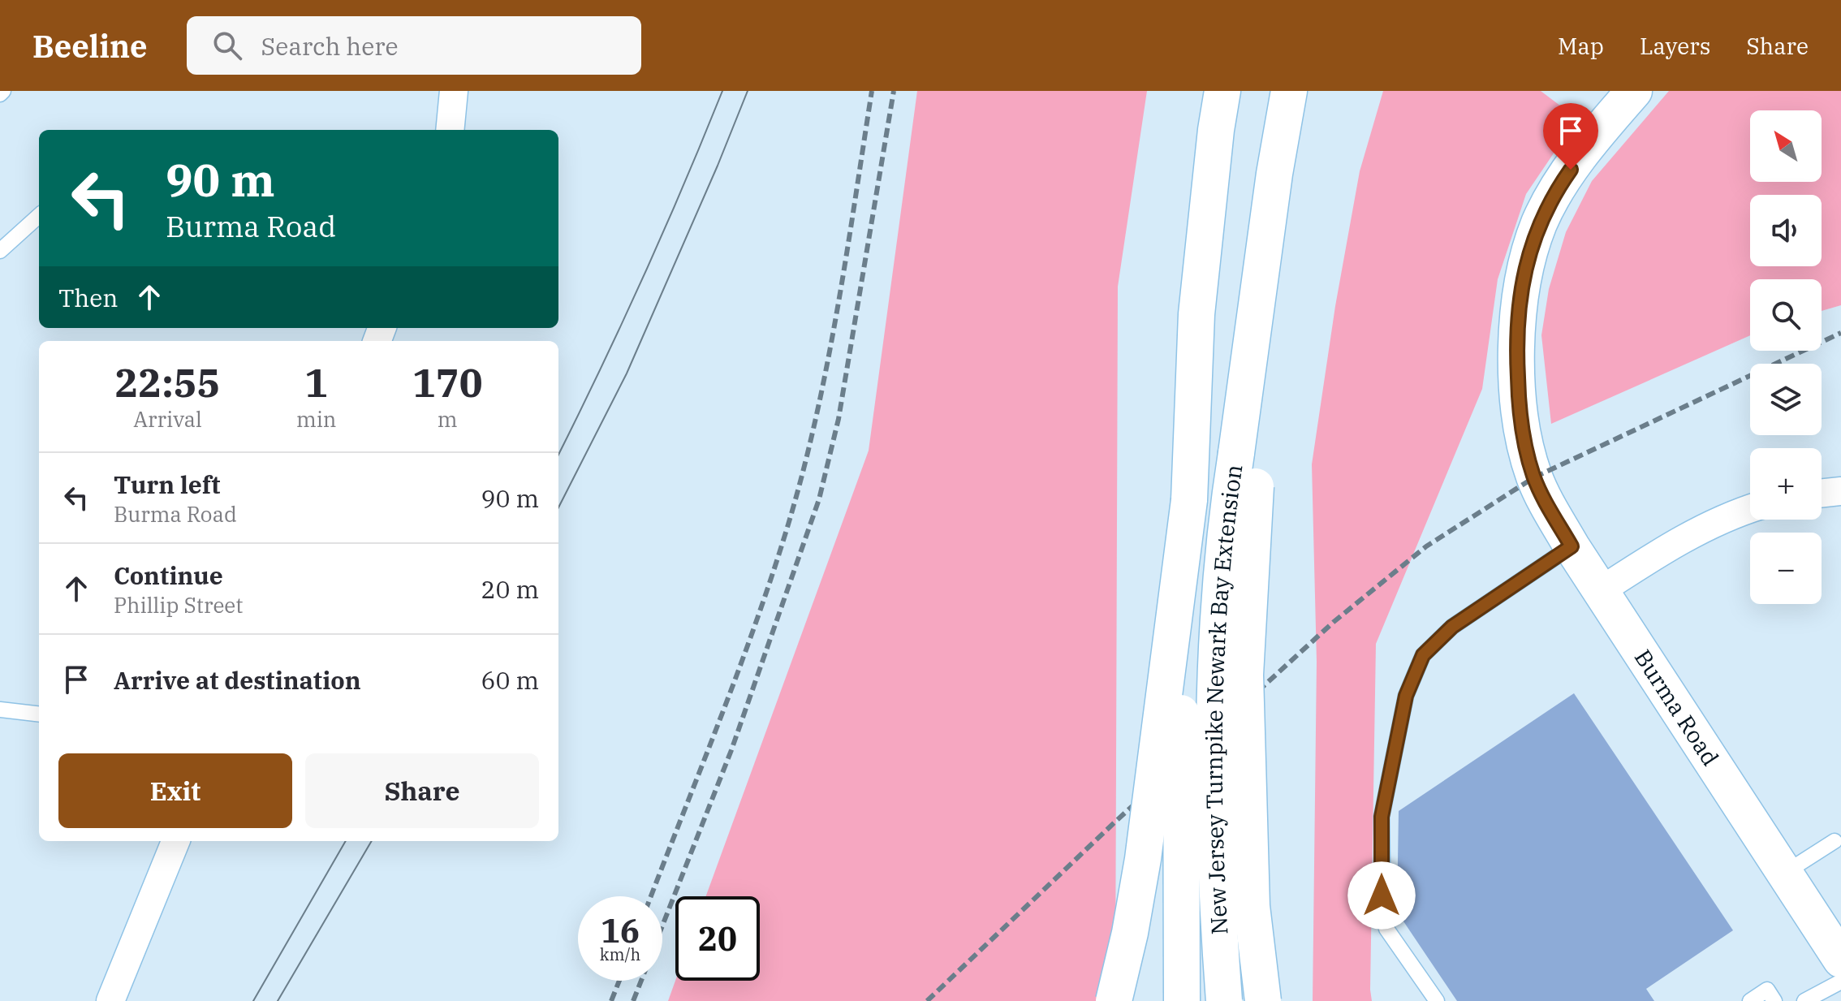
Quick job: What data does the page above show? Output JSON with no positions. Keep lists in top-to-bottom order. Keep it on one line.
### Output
{"streets":{"main road":["New Jersey Turnpike Newark Bay Extension","Burma Road"]},"north":"top left","page":{"header":"Beeline","search":"Search here","nav":["Map","Layers","Share"],"map_buttons":["+","−"],"turn":["90 m","Burma Road"],"then":"Then","eta":["22:55","Arrival","1","min","170","m"],"list":[{"name":"Turn left","note":"Burma Road","value":"90 m"},{"name":"Continue","note":"Phillip Street","value":"20 m"},{"name":"Arrive at destination","value":"60 m"}],"buttons":["Exit","Share"],"speed":"16 km/h","limit":"20"}}
